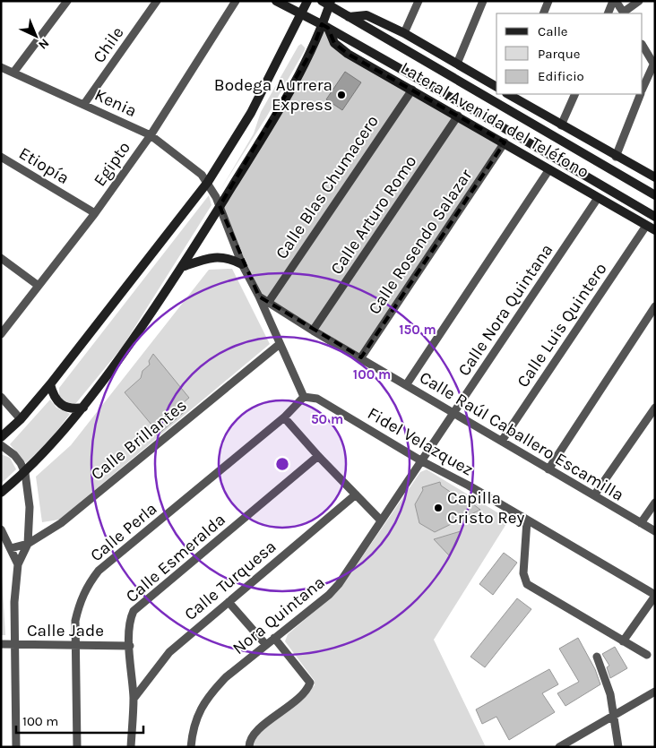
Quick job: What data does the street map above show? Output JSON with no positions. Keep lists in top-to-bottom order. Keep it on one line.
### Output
{"streets":{"main road":["Lateral Avenida del Teléfono"],"street":["Chile","Kenia","Egipto","Etiopía","Calle Blas Chumacero","Calle Arturo Romo","Calle Rosendo Salazar","Calle Nora Quintana","Calle Luis Quintero","Calle Raúl Caballero Escamilla","Calle Brillantes","Fidel Velazquez","Calle Perla","Calle Esmeralda","Calle Turquesa","Nora Quintana","Calle Jade"]},"crossings":[["Chile","Kenia"],["Kenia","Egipto"],["Lateral Avenida del Teléfono","Calle Blas Chumacero"],["Lateral Avenida del Teléfono","Calle Arturo Romo"],["Lateral Avenida del Teléfono","Calle Rosendo Salazar"],["Lateral Avenida del Teléfono","Calle Nora Quintana"],["Lateral Avenida del Teléfono","Calle Luis Quintero"],["Egipto","Etiopía"],["Calle Blas Chumacero","Calle Raúl Caballero Escamilla"],["Calle Arturo Romo","Calle Raúl Caballero Escamilla"],["Calle Rosendo Salazar","Calle Raúl Caballero Escamilla"],["Calle Nora Quintana","Calle Raúl Caballero Escamilla"],["Calle Nora Quintana","Fidel Velazquez"],["Calle Nora Quintana","Nora Quintana"],["Calle Luis Quintero","Calle Raúl Caballero Escamilla"],["Fidel Velazquez","Calle Perla"],["Fidel Velazquez","Nora Quintana"],["Calle Perla","Calle Jade"],["Calle Esmeralda","Calle Turquesa"],["Calle Esmeralda","Calle Jade"]],"places":["Bodega Aurrera Express","Capilla Cristo Rey"],"legend":["Calle","Parque","Edificio"],"scale_bar":"100 m","north":"bottom right","rings":["150 m","100 m","50 m"]}
